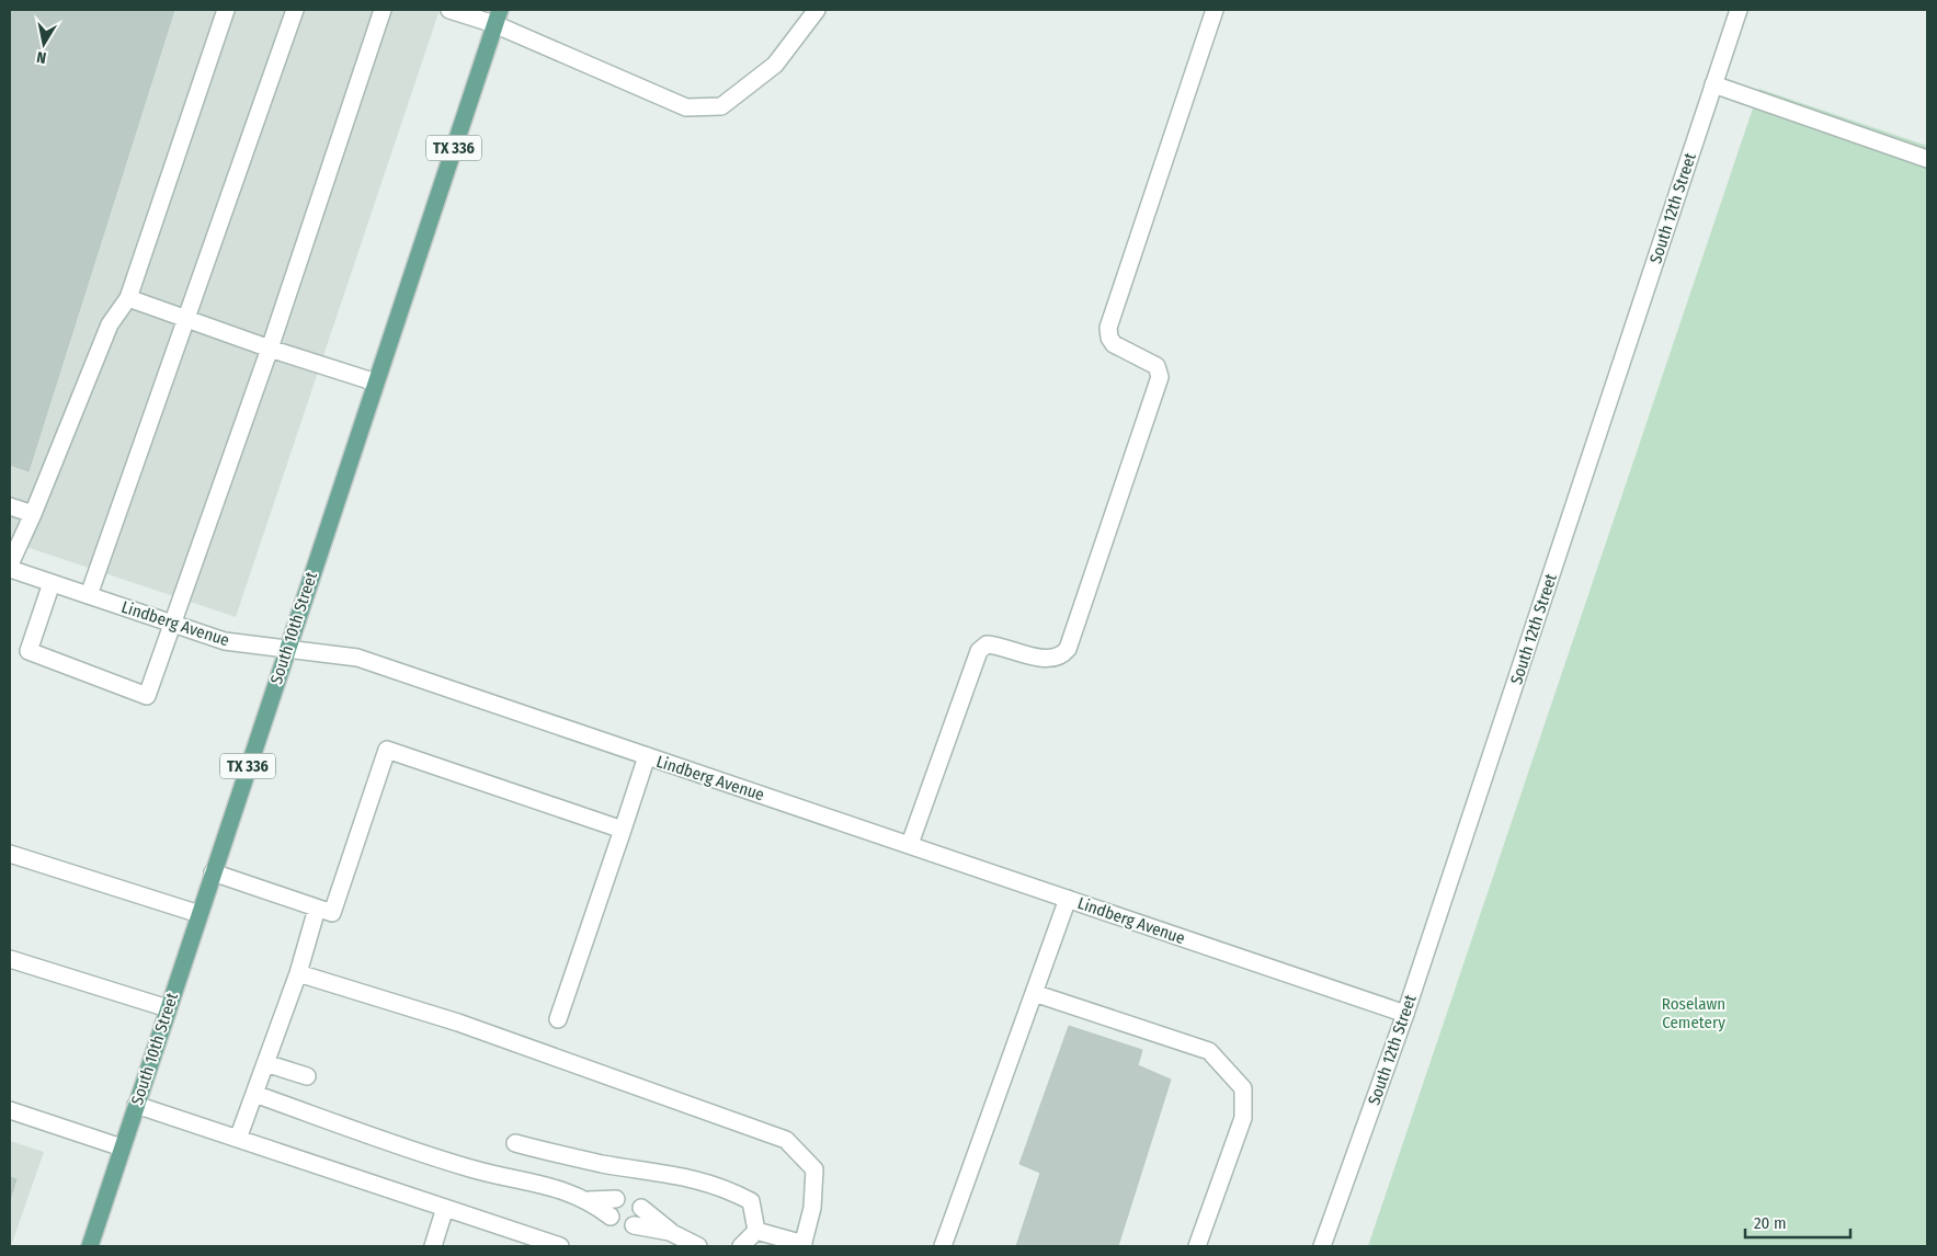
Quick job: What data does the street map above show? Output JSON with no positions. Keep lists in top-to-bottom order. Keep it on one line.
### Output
{"streets":{"main road":["TX 336","South 10th Street"],"street":["South 12th Street","Lindberg Avenue"]},"crossings":[["South 12th Street","Lindberg Avenue"],["Lindberg Avenue","South 10th Street"]],"parks":["Roselawn Cemetery"],"scale_bar":"20 m","north":"bottom"}
